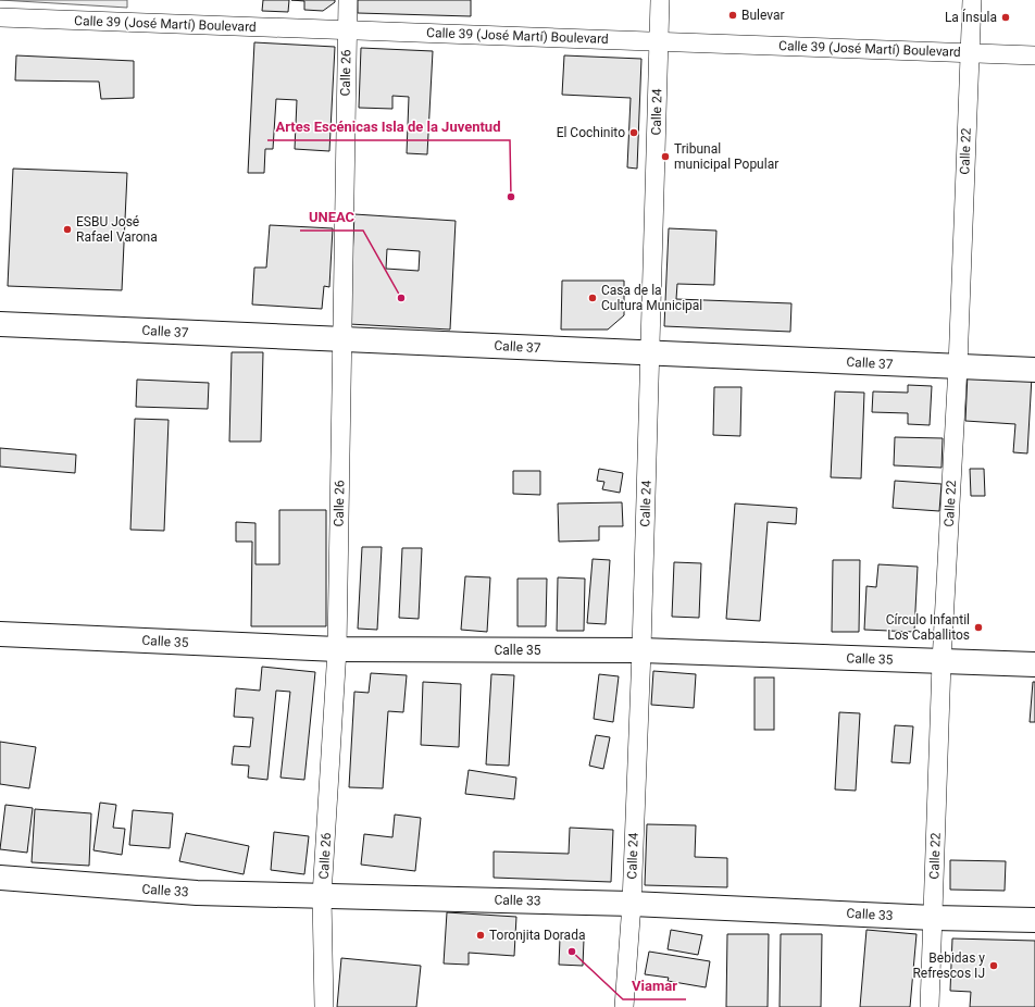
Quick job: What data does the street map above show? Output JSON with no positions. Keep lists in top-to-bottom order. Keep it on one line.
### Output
{"streets":{"street":["Calle 39 (José Martí) Boulevard","Calle 26","Calle 24","Calle 22","Calle 37","Calle 35","Calle 33"]},"crossings":[["Calle 39 (José Martí) Boulevard","Calle 26"],["Calle 39 (José Martí) Boulevard","Calle 24"],["Calle 39 (José Martí) Boulevard","Calle 22"],["Calle 26","Calle 37"],["Calle 26","Calle 35"],["Calle 26","Calle 33"],["Calle 24","Calle 37"],["Calle 24","Calle 35"],["Calle 24","Calle 33"],["Calle 22","Calle 37"],["Calle 22","Calle 35"],["Calle 22","Calle 33"]],"places":["Bulevar","La Ínsula","El Cochinito","Tribunal municipal Popular","Artes Escénicas Isla de la Juventud","ESBU José Rafael Varona","UNEAC","Casa de la Cultura Municipal","Círculo Infantil Los Caballitos","Toronjita Dorada","Viamar","Bebidas y Refrescos IJ"]}
